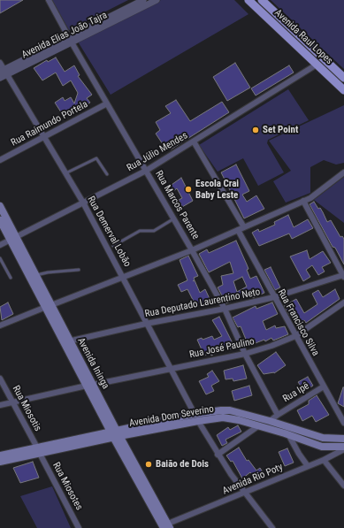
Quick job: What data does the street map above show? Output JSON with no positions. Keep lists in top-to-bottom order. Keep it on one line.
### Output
{"streets":{"main road":["Avenida Raul Lopes","Avenida Ininga","Avenida Dom Severino"],"street":["Avenida Elias João Tajra","Rua Raimundo Portela","Rua Júlio Mendes","Rua Marcos Parente","Rua Demerval Lobão","Rua Deputado Laurentino Neto","Rua Francisco Silva","Rua José Paulino","Rua Ipê","Rua Miosotis","Avenida Rio Poty","Rua Miosotes"]},"crossings":[["Avenida Elias João Tajra","Rua Marcos Parente"],["Avenida Elias João Tajra","Rua Demerval Lobão"],["Avenida Raul Lopes","Rua Júlio Mendes"],["Rua Raimundo Portela","Rua Marcos Parente"],["Rua Raimundo Portela","Rua Demerval Lobão"],["Rua Júlio Mendes","Rua Marcos Parente"],["Rua Júlio Mendes","Rua Demerval Lobão"],["Rua Júlio Mendes","Avenida Ininga"],["Rua Marcos Parente","Rua Deputado Laurentino Neto"],["Rua Marcos Parente","Rua José Paulino"],["Rua Marcos Parente","Rua Ipê"],["Rua Demerval Lobão","Rua Deputado Laurentino Neto"],["Rua Demerval Lobão","Rua José Paulino"],["Rua Demerval Lobão","Avenida Dom Severino"],["Rua Demerval Lobão","Avenida Rio Poty"],["Rua Deputado Laurentino Neto","Rua Francisco Silva"],["Rua Deputado Laurentino Neto","Avenida Ininga"],["Rua Francisco Silva","Rua José Paulino"],["Rua Francisco Silva","Rua Ipê"],["Rua José Paulino","Avenida Ininga"],["Rua José Paulino","Rua Miosotis"],["Avenida Ininga","Avenida Dom Severino"],["Avenida Ininga","Avenida Rio Poty"],["Rua Miosotis","Avenida Dom Severino"],["Rua Miosotis","Rua Miosotes"],["Avenida Dom Severino","Avenida Rio Poty"],["Avenida Dom Severino","Rua Miosotes"]],"places":["Set Point","Escola Crai Baby Leste","Baião de Dois"]}
